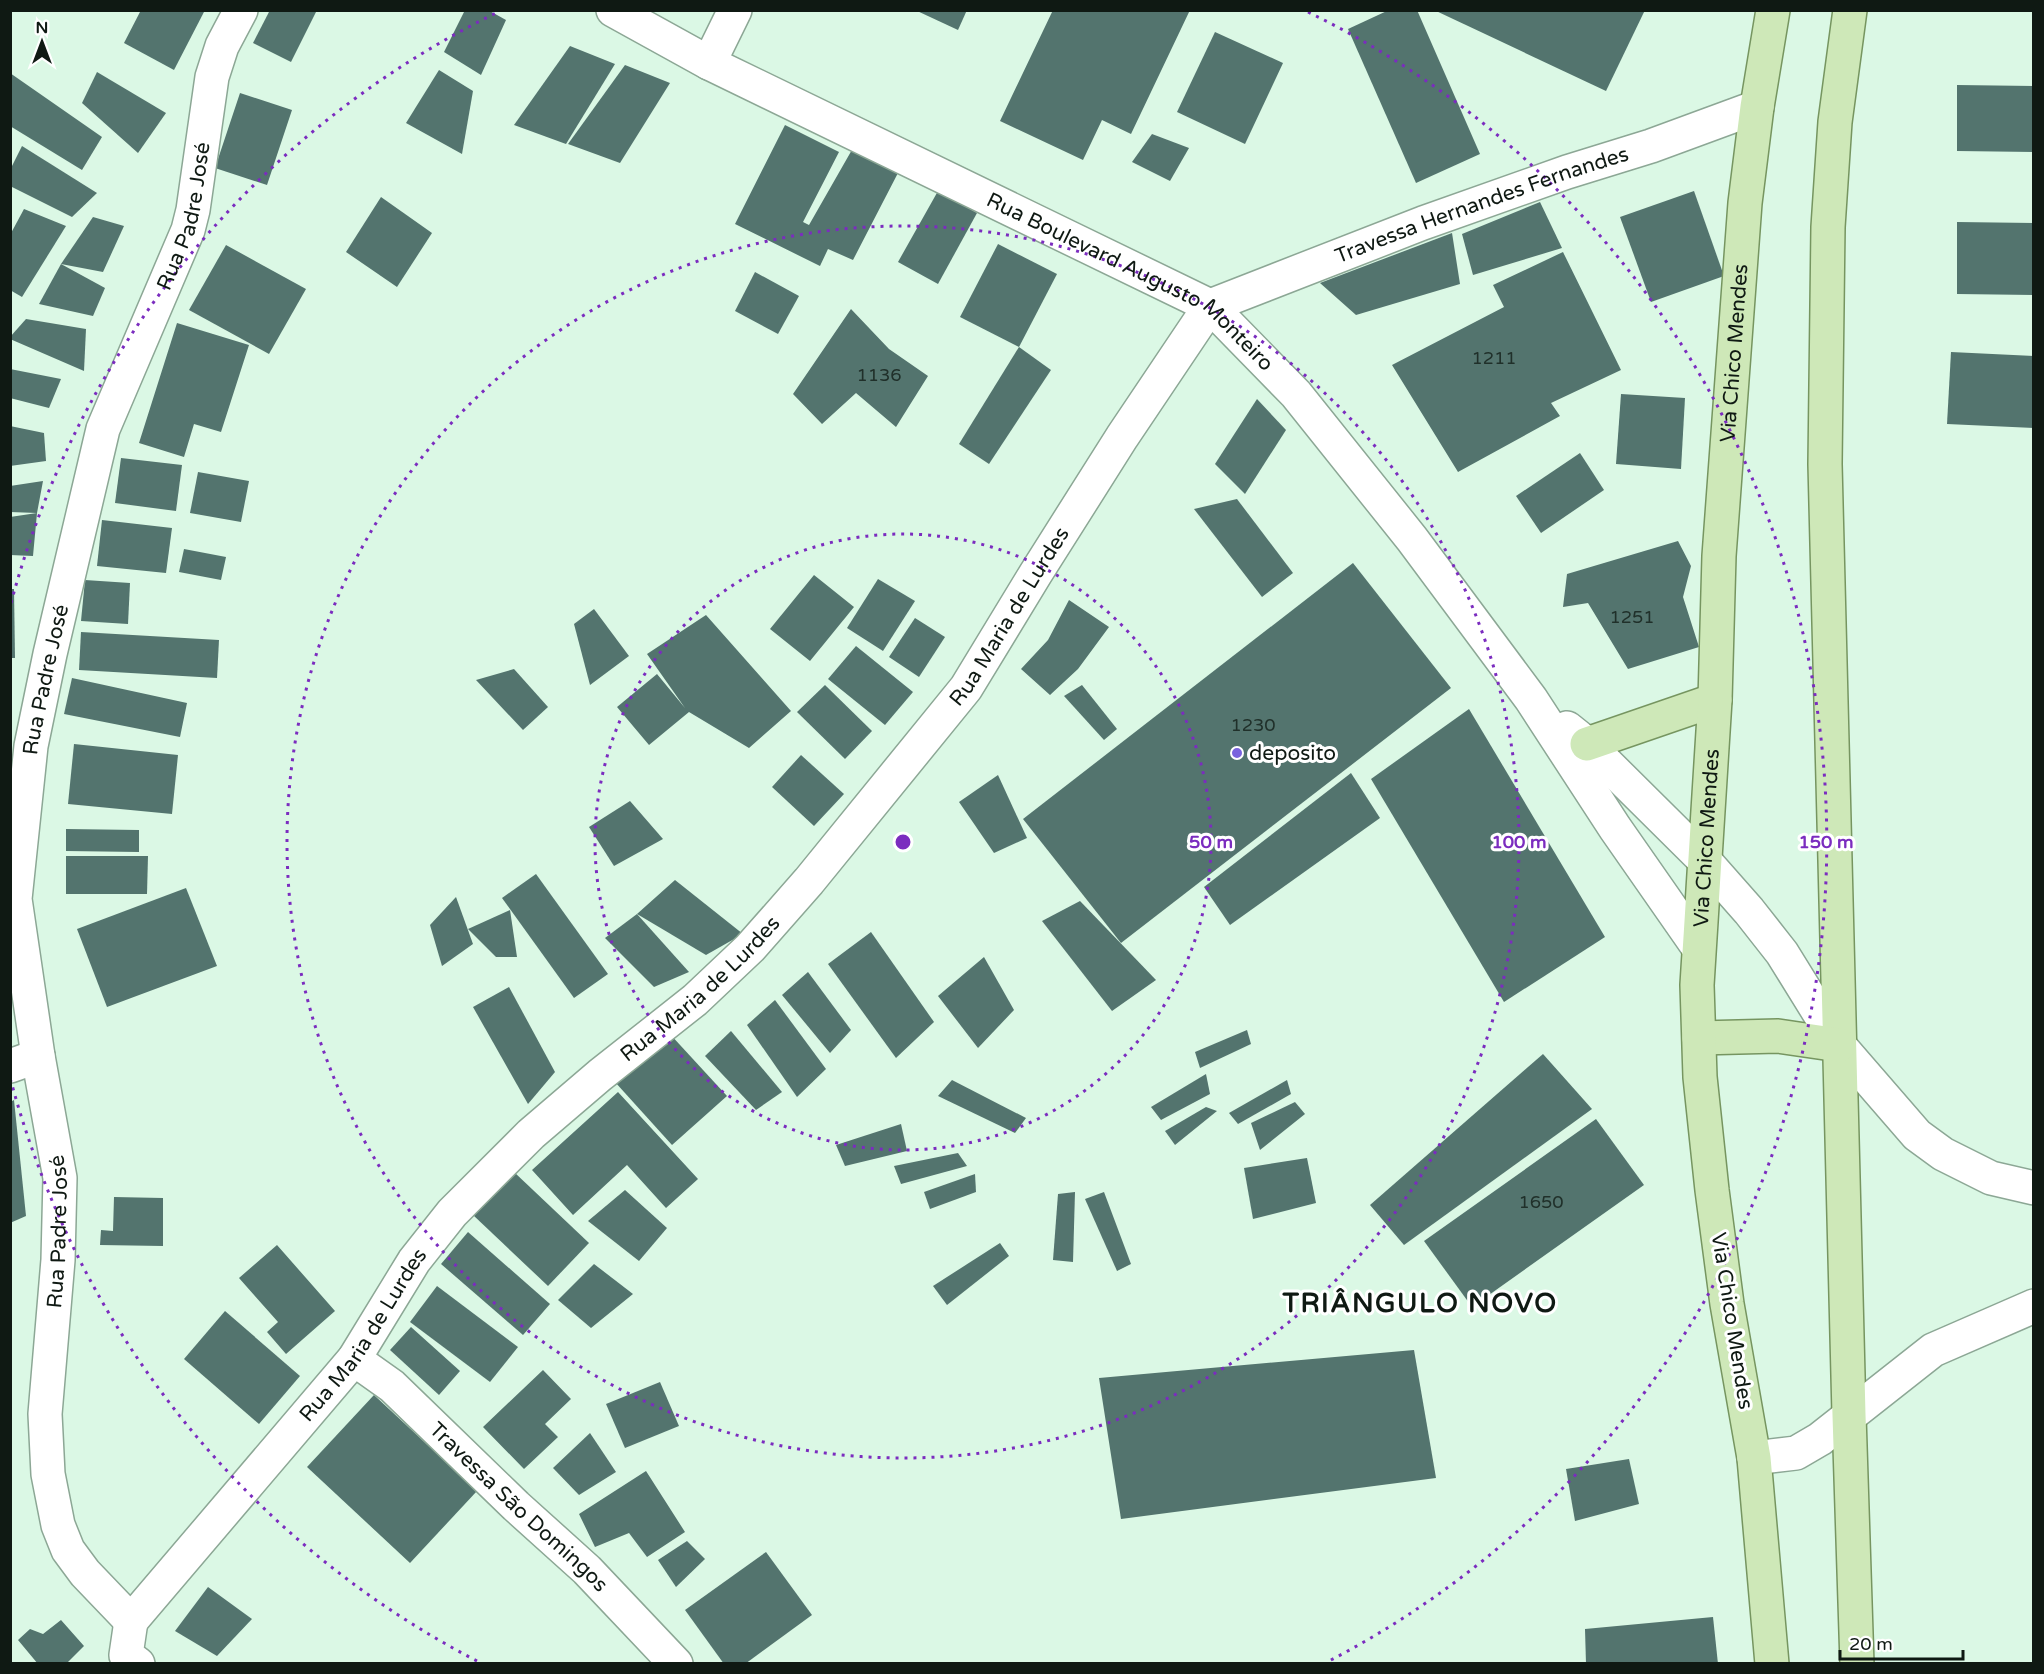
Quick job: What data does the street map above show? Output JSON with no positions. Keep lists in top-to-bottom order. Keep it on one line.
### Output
{"streets":{"main road":["Via Chico Mendes"],"street":["Travessa Hernandes Fernandes","Rua Padre José","Rua Boulevard Augusto Monteiro","Rua Maria de Lurdes","Travessa São Domingos"]},"crossings":[["Travessa Hernandes Fernandes","Rua Boulevard Augusto Monteiro"],["Travessa Hernandes Fernandes","Via Chico Mendes"],["Travessa Hernandes Fernandes","Rua Maria de Lurdes"],["Rua Padre José","Rua Maria de Lurdes"],["Rua Boulevard Augusto Monteiro","Via Chico Mendes"],["Rua Boulevard Augusto Monteiro","Rua Maria de Lurdes"],["Rua Maria de Lurdes","Travessa São Domingos"]],"districts":["TRIÂNGULO NOVO"],"places":["deposito"],"house_numbers":["1211","1136","1251","1230","1650"],"scale_bar":"20 m","north":"top","rings":["50 m","100 m","150 m"]}
